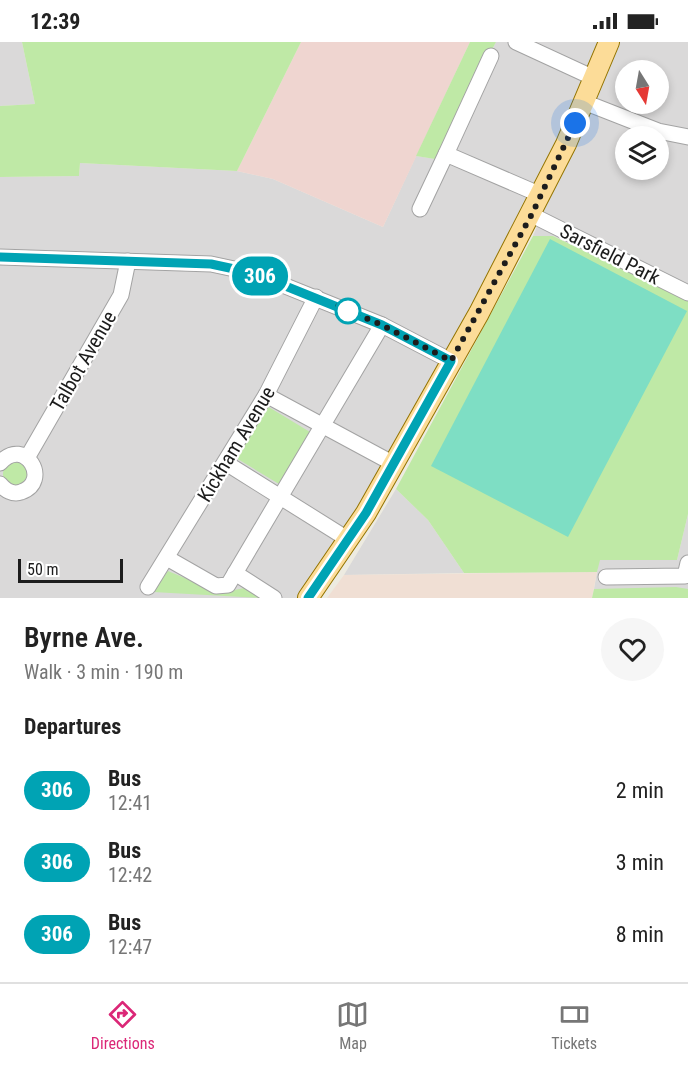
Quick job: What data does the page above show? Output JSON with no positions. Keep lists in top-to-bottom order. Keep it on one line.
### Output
{"streets":{"street":["Sarsfield Park","Talbot Avenue","Kickham Avenue"]},"lines":["bus line 306"],"scale_bar":"50 m","north":"bottom","page":{"status":"12:39","on_map":"306","scale":"50 m","heading":[["Byrne Ave.","Walk · 3 min · 190 m"],"Departures"],"list":[{"mark":"306","name":"Bus","note":"12:41","value":"2 min"},{"mark":"306","name":"Bus","note":"12:42","value":"3 min"},{"mark":"306","name":"Bus","note":"12:47","value":"8 min"}],"tabs":["Directions","Map","Tickets"]}}
